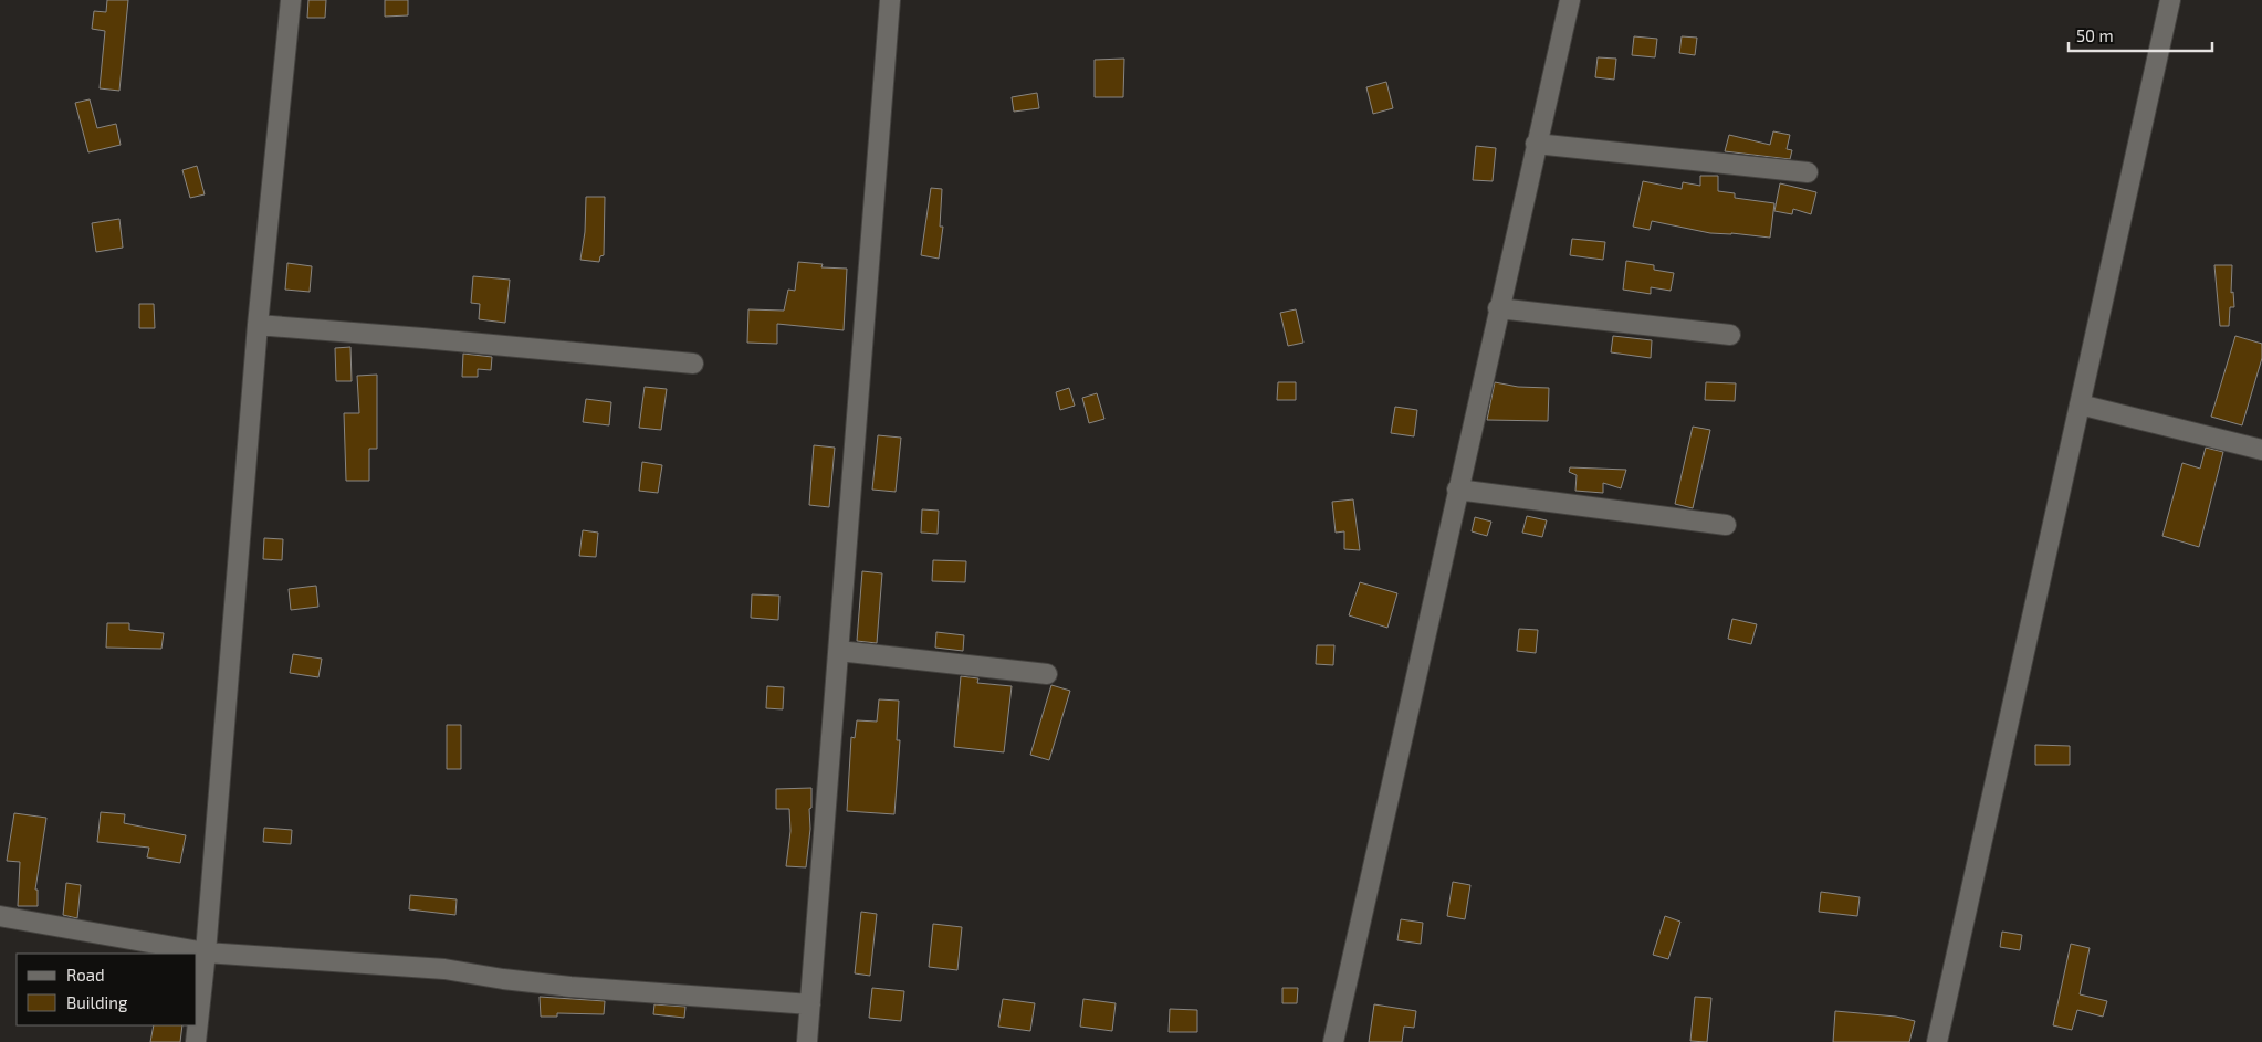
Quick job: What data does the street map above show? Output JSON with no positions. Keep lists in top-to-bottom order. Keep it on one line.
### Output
{"legend":["Road","Building"],"scale_bar":"50 m"}
